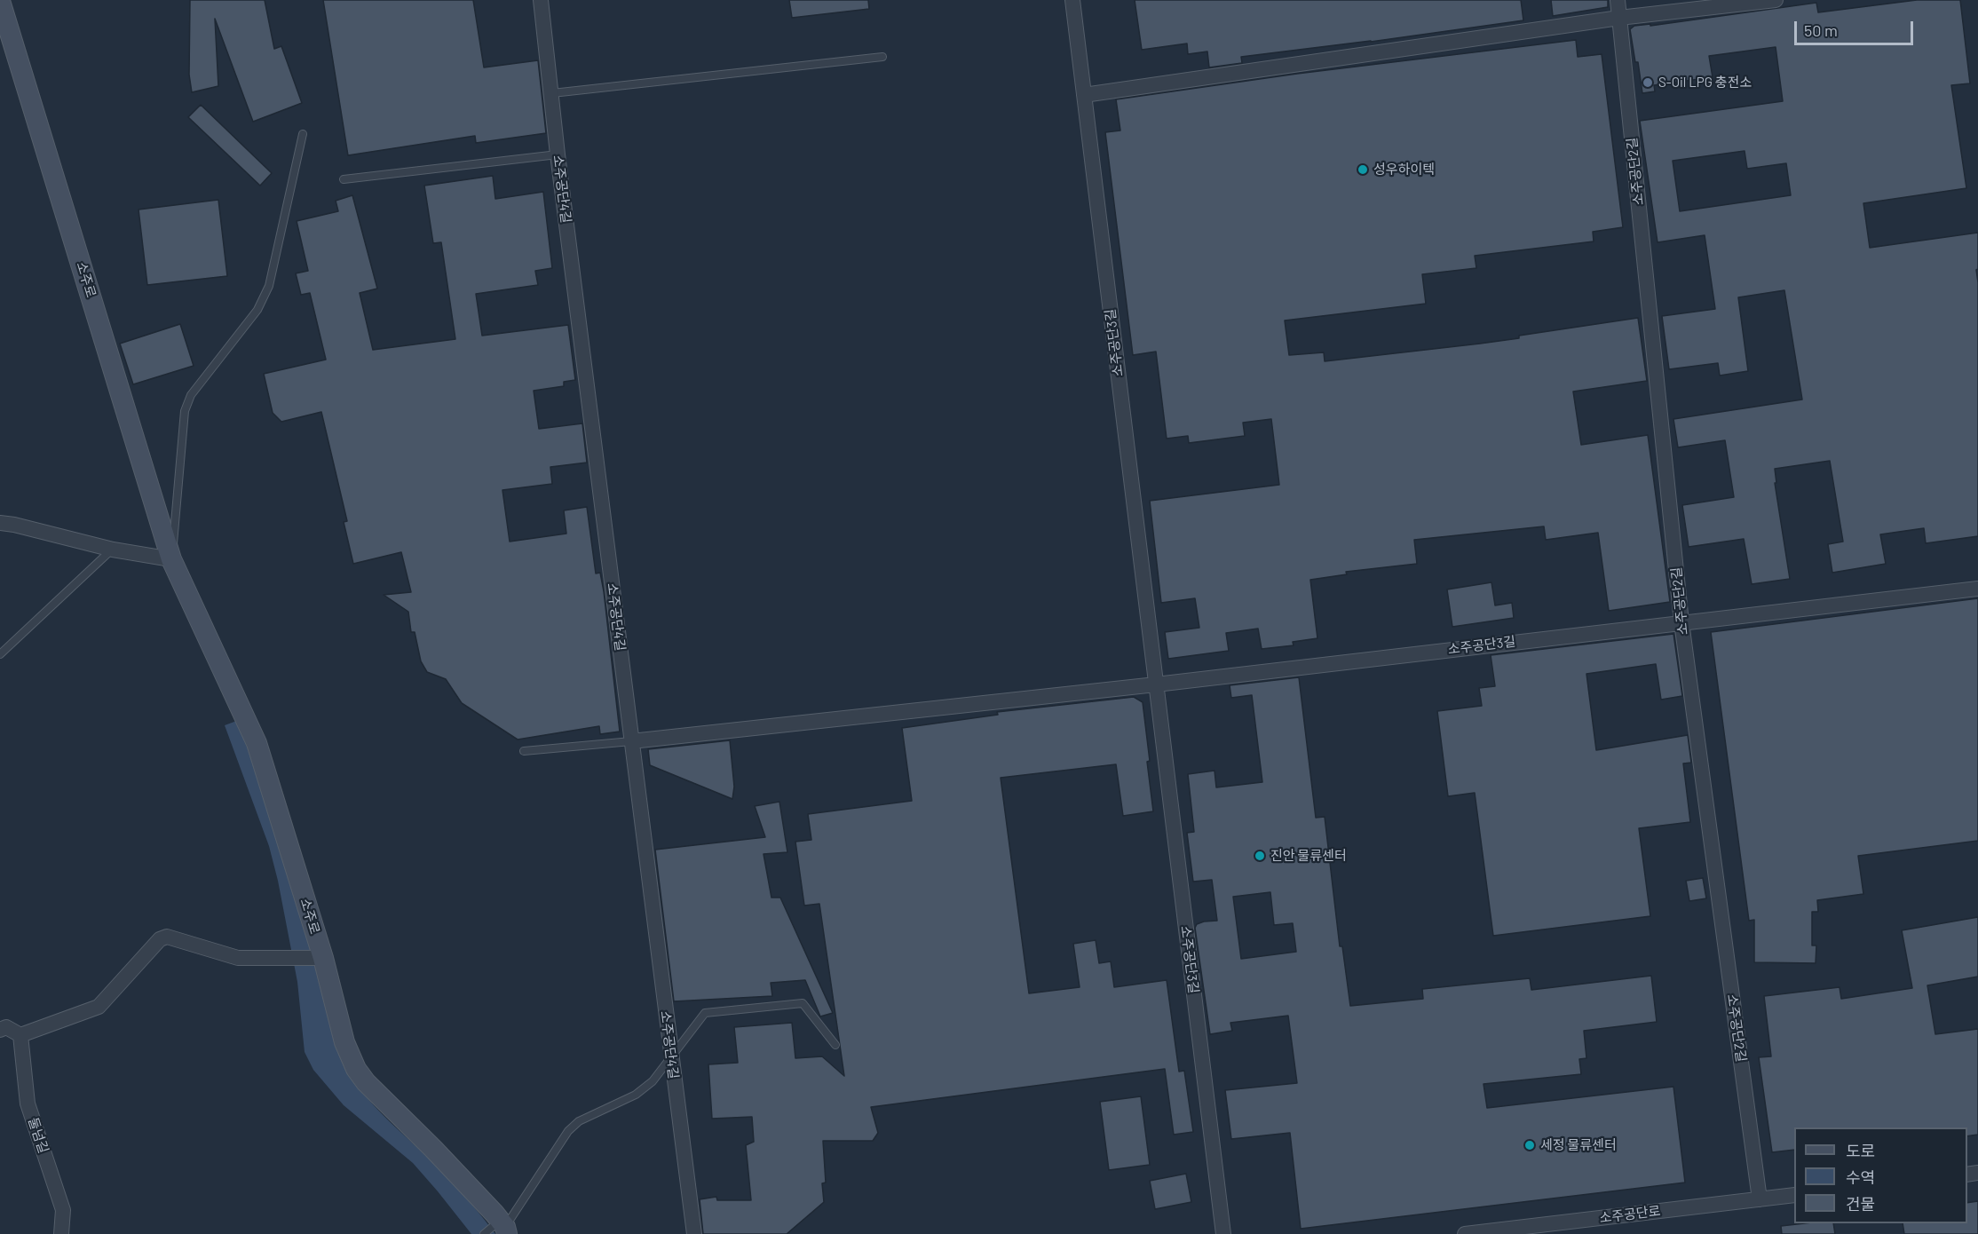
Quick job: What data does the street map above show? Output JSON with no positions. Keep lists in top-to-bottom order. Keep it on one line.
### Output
{"streets":{"street":["소주공단2길","소주공단4길","소주로","소주공단3길","둘넘길","소주공단로"]},"crossings":[["소주공단2길","소주공단3길"],["소주공단2길","소주공단로"]],"places":["S-Oil LPG 충전소","성우하이텍","진안 물류센터","세정 물류센터"],"legend":["도로","수역","건물"],"scale_bar":"50 m"}
